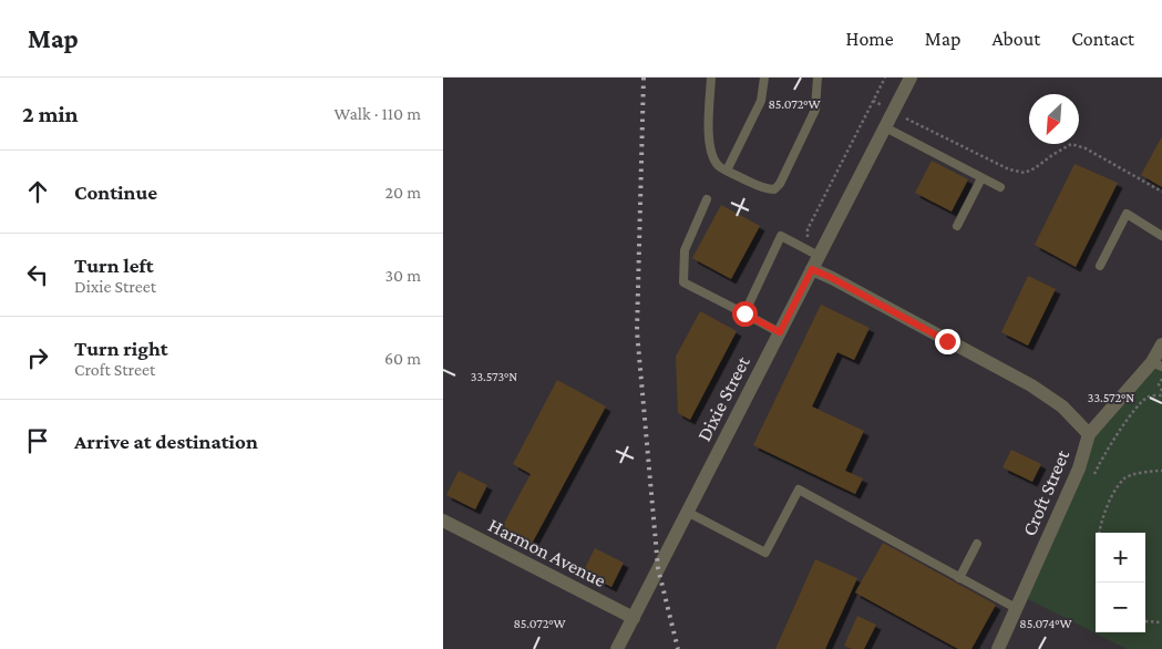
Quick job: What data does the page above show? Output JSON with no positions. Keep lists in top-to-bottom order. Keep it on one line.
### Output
{"streets":{"street":["Dixie Street","Croft Street","Harmon Avenue"]},"crossings":[["Dixie Street","Croft Street"],["Dixie Street","Harmon Avenue"]],"north":"bottom left","page":{"header":"Map","nav":["Home","Map","About","Contact"],"heading":["2 min","Walk · 110 m"],"list":[["Continue","20 m"],["Turn left","Dixie Street","30 m"],["Turn right","Croft Street","60 m"],"Arrive at destination"],"map_buttons":["+","−"]},"coordinates":["85.072°W","33.573°N","33.572°N","85.074°W"]}
